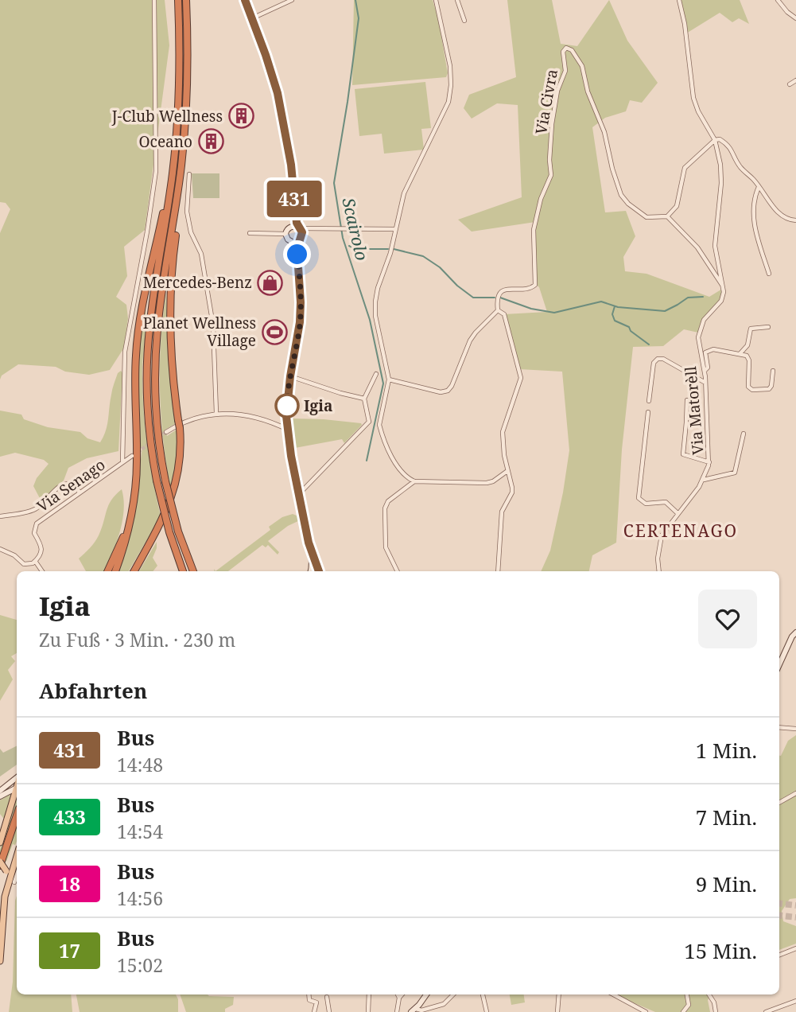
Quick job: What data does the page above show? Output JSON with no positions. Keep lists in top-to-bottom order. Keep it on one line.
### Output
{"streets":{"street":["Via Civra","Via Matorèll","Via Senago"]},"districts":["CERTENAGO"],"water":["Scairolo"],"places":{"building":["J-Club Wellness","Oceano"],"shop":["Mercedes-Benz"],"sports":["Planet Wellness Village"],"other":["Igia"]},"lines":["bus line 431"],"page":{"on_map":"431","heading":[["Igia","Zu Fuß · 3 Min. · 230 m"],"Abfahrten"],"list":[{"mark":"431","name":"Bus","note":"14:48","value":"1 Min."},{"mark":"433","name":"Bus","note":"14:54","value":"7 Min."},{"mark":"18","name":"Bus","note":"14:56","value":"9 Min."},{"mark":"17","name":"Bus","note":"15:02","value":"15 Min."}]}}
